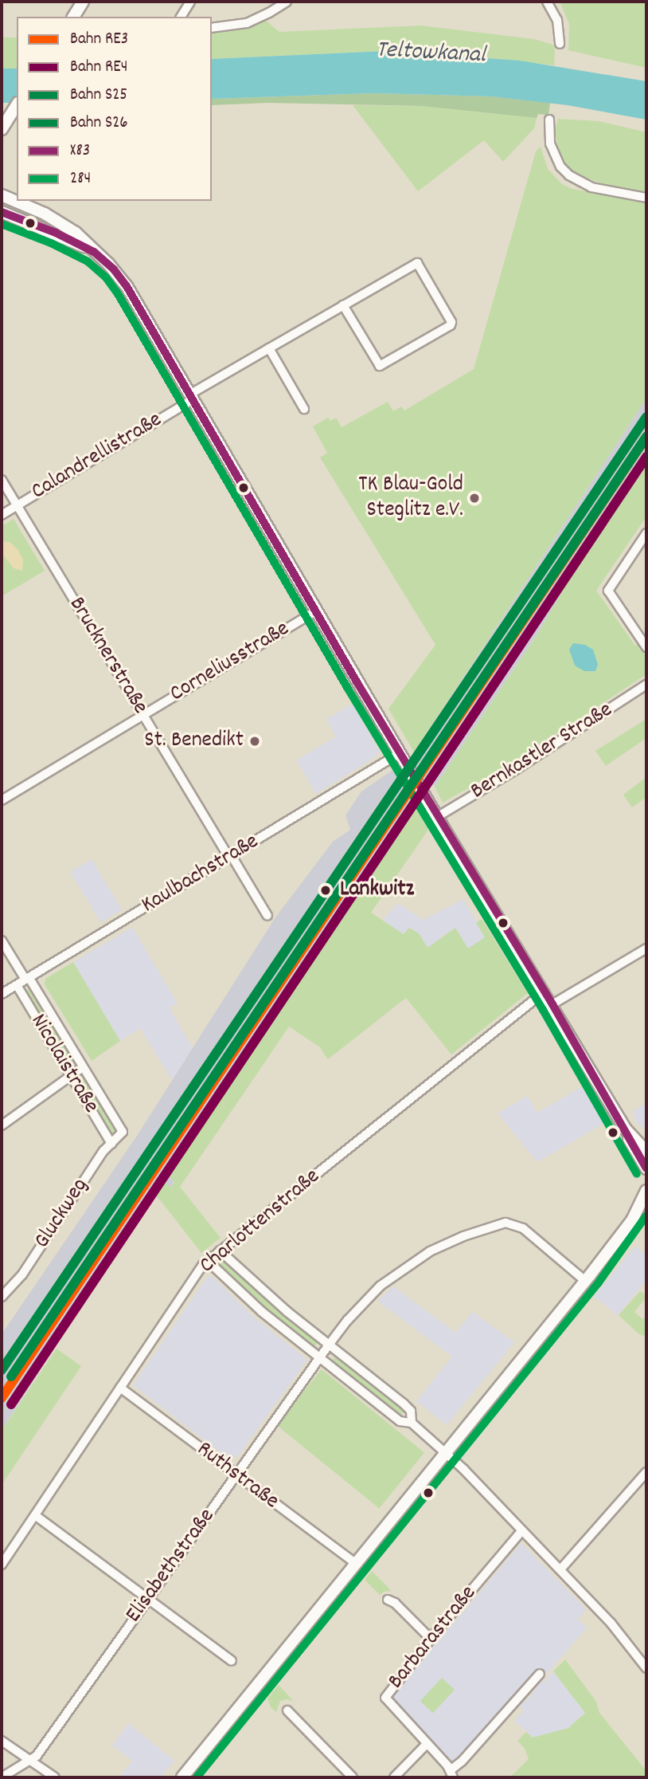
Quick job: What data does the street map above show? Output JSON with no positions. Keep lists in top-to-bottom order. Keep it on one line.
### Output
{"streets":{"street":["Calandrellistraße","Brucknerstraße","Corneliusstraße","Bernkastler Straße","Kaulbachstraße","Nicolaistraße","Gluckweg","Charlottenstraße","Ruthstraße","Elisabethstraße","Barbarastraße"]},"crossings":[["Calandrellistraße","Brucknerstraße"],["Brucknerstraße","Corneliusstraße"],["Brucknerstraße","Kaulbachstraße"],["Kaulbachstraße","Nicolaistraße"],["Nicolaistraße","Gluckweg"],["Charlottenstraße","Ruthstraße"],["Ruthstraße","Elisabethstraße"]],"water":["Teltowkanal"],"places":["TK Blau-Gold Steglitz e.V.","St. Benedikt","Lankwitz"],"lines":["transit line X83","transit line 284","rail line S25","rail line RE3","rail line S26","rail line RE4"],"legend":["Bahn RE3","Bahn RE4","Bahn S25","Bahn S26","X83","284"]}
